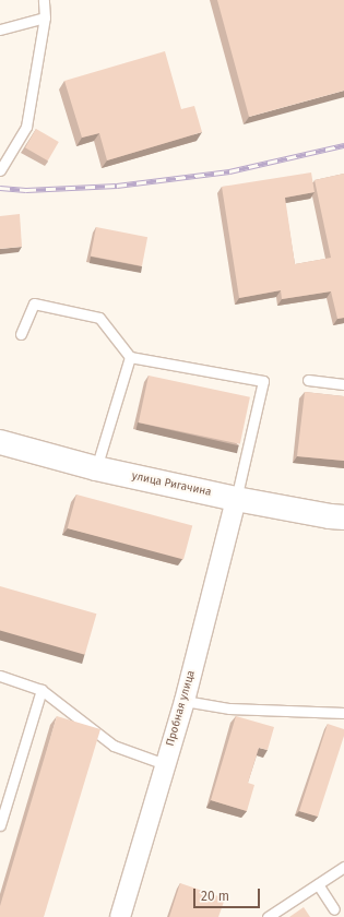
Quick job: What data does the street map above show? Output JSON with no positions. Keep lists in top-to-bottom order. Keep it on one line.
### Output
{"streets":{"main road":["улица Ригачина"],"street":["Пробная улица"]},"crossings":[["улица Ригачина","Пробная улица"]],"scale_bar":"20 m"}
